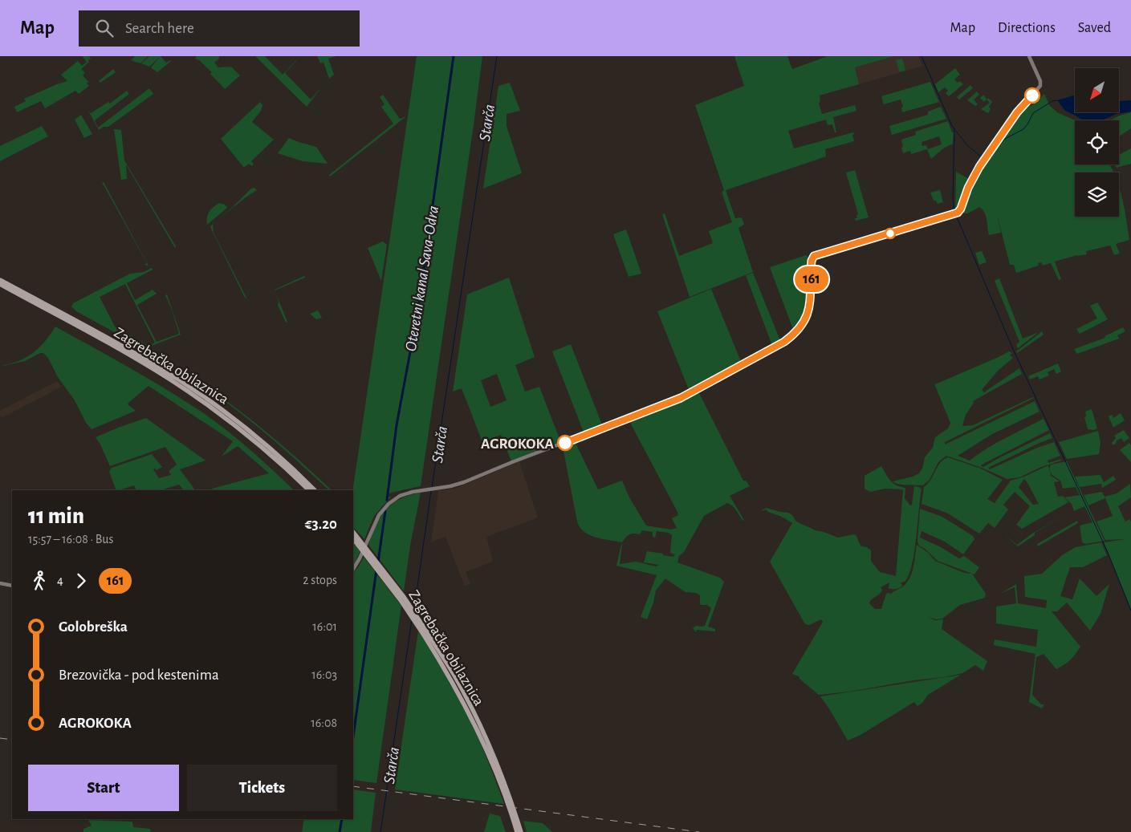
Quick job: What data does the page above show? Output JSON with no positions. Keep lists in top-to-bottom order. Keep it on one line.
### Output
{"streets":{"highway":["Zagrebačka obilaznica"]},"water":["Starča","Oteretni kanal Sava-Odra"],"places":["AGROKOKA"],"lines":["bus line 161"],"north":"bottom left","page":{"header":"Map","search":"Search here","nav":["Map","Directions","Saved"],"on_map":"161","heading":["11 min","15:57 – 16:08 · Bus","€3.20"],"legs":["4","161","2 stops"],"list":[{"name":"Golobreška","value":"16:01"},{"name":"Brezovička - pod kestenima","value":"16:03"},{"name":"AGROKOKA","value":"16:08"}],"buttons":["Start","Tickets"]}}
